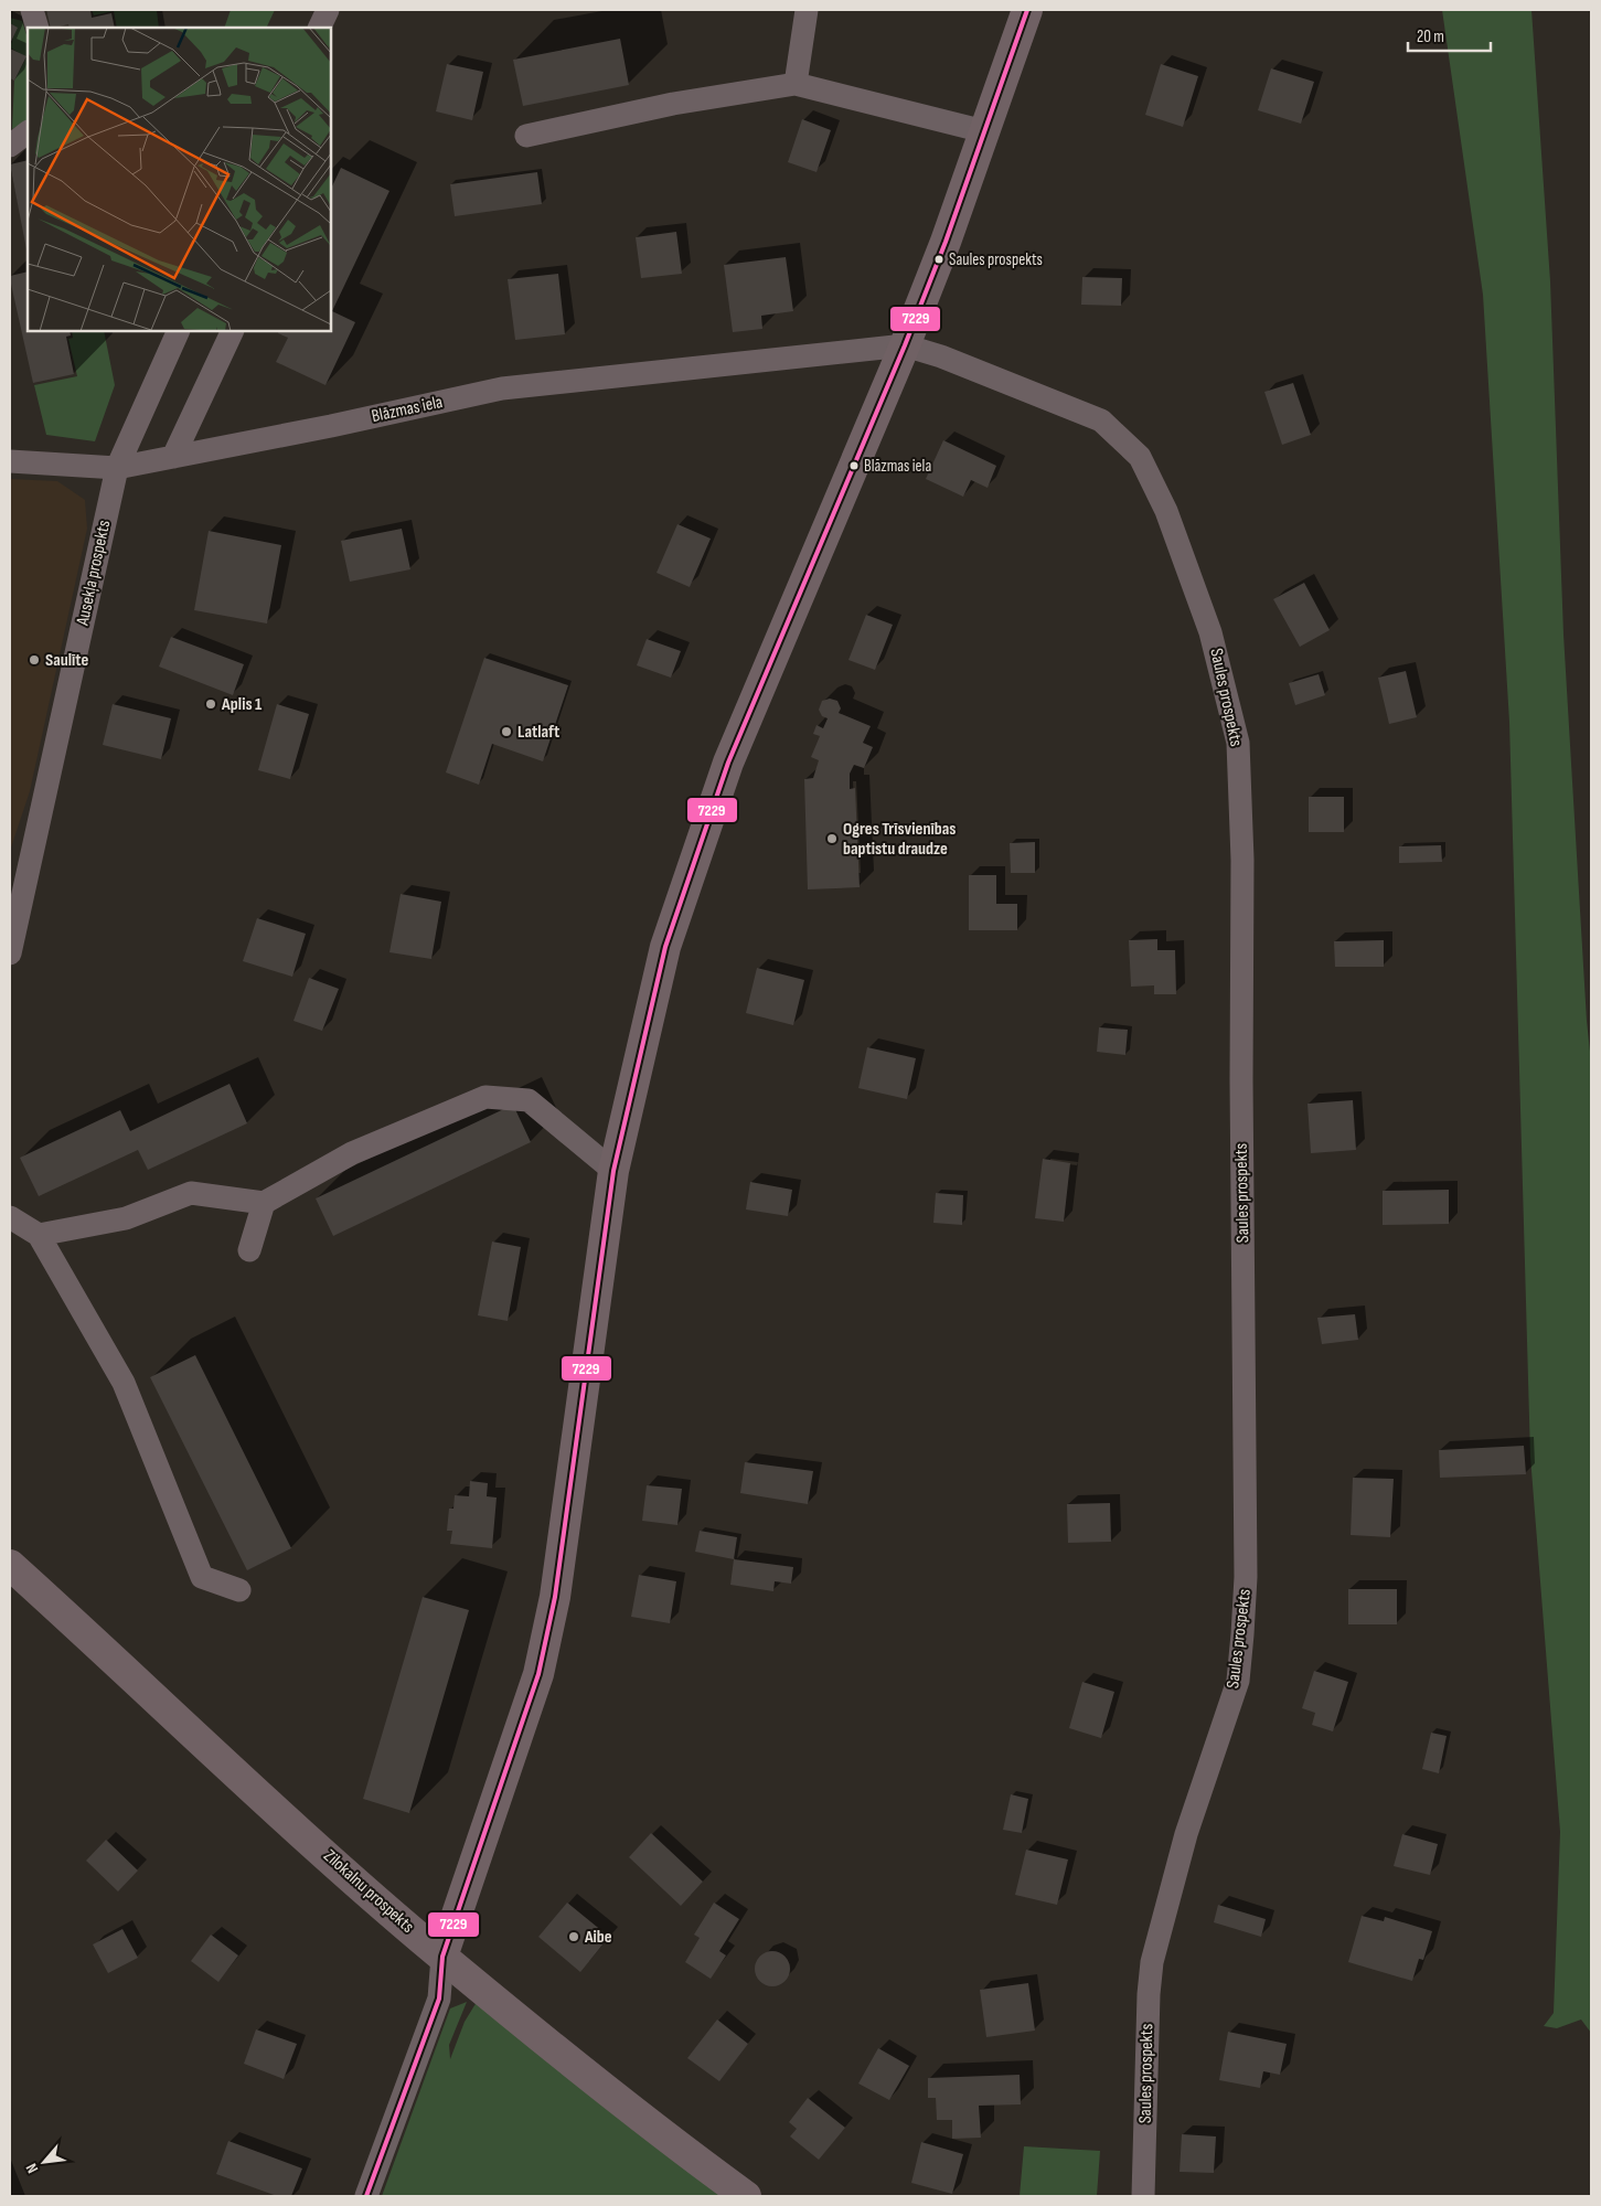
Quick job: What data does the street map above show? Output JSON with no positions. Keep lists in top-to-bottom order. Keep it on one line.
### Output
{"streets":{"main road":["Zilokalnu prospekts"],"street":["Blāzmas iela","Ausekļa prospekts","Saules prospekts"]},"crossings":[["Blāzmas iela","Ausekļa prospekts"],["Blāzmas iela","Saules prospekts"]],"places":["Saules prospekts","Blāzmas iela","Saulīte","Aplis 1","Latlaft","Ogres Trīsvienības baptistu draudze","Aibe"],"lines":["transit line 7229"],"scale_bar":"20 m","north":"bottom left"}
